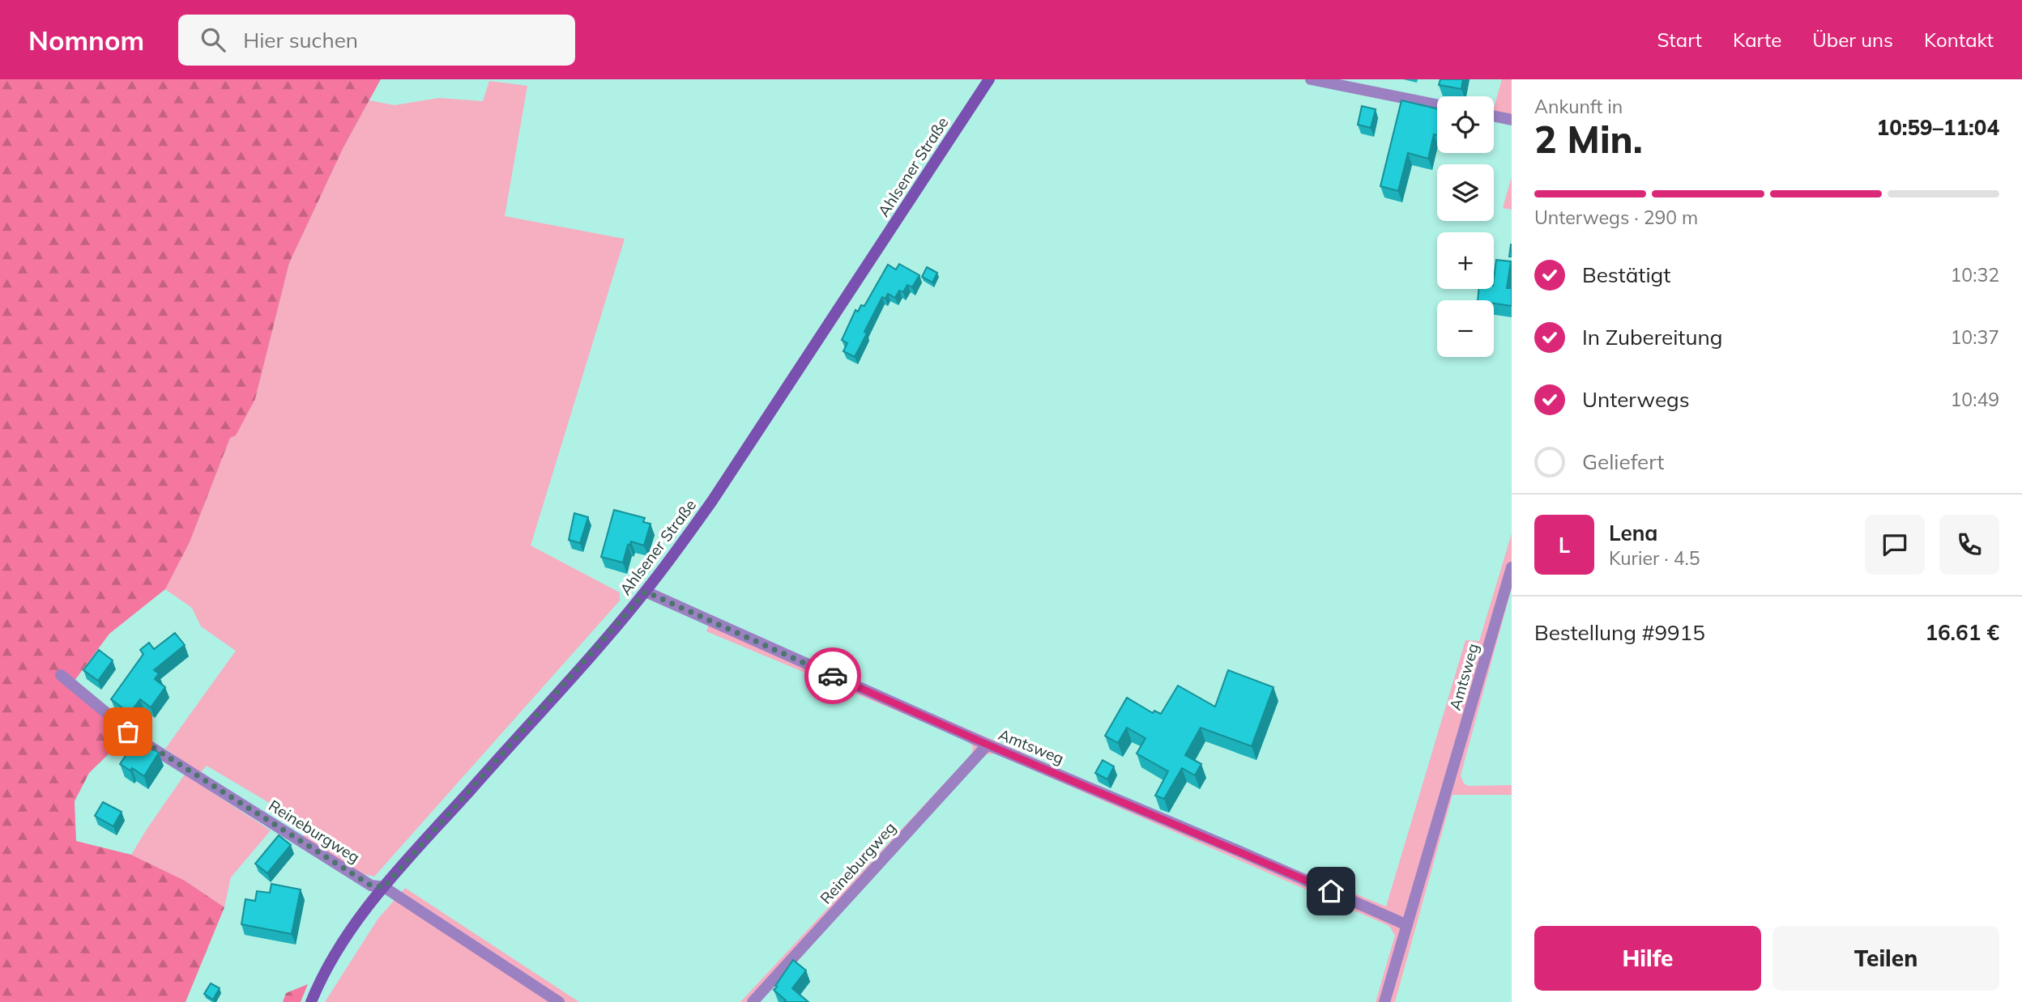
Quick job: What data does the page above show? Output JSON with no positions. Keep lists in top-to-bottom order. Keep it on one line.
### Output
{"streets":{"main road":["Ahlsener Straße"],"street":["Amtsweg","Reineburgweg"]},"crossings":[["Ahlsener Straße","Amtsweg"],["Ahlsener Straße","Reineburgweg"],["Amtsweg","Reineburgweg"]],"page":{"header":"Nomnom","search":"Hier suchen","nav":["Start","Karte","Über uns","Kontakt"],"heading":["2 Min.","Ankunft in","10:59–11:04"],"panel":["Lena","Kurier · 4.5","Bestellung #9915","16.61 €"],"map_buttons":["+","−"],"bar":"Unterwegs · 290 m","list":[["Bestätigt","10:32"],["In Zubereitung","10:37"],["Unterwegs","10:49"],"Geliefert"],"round":"L","buttons":["Hilfe","Teilen"]}}
